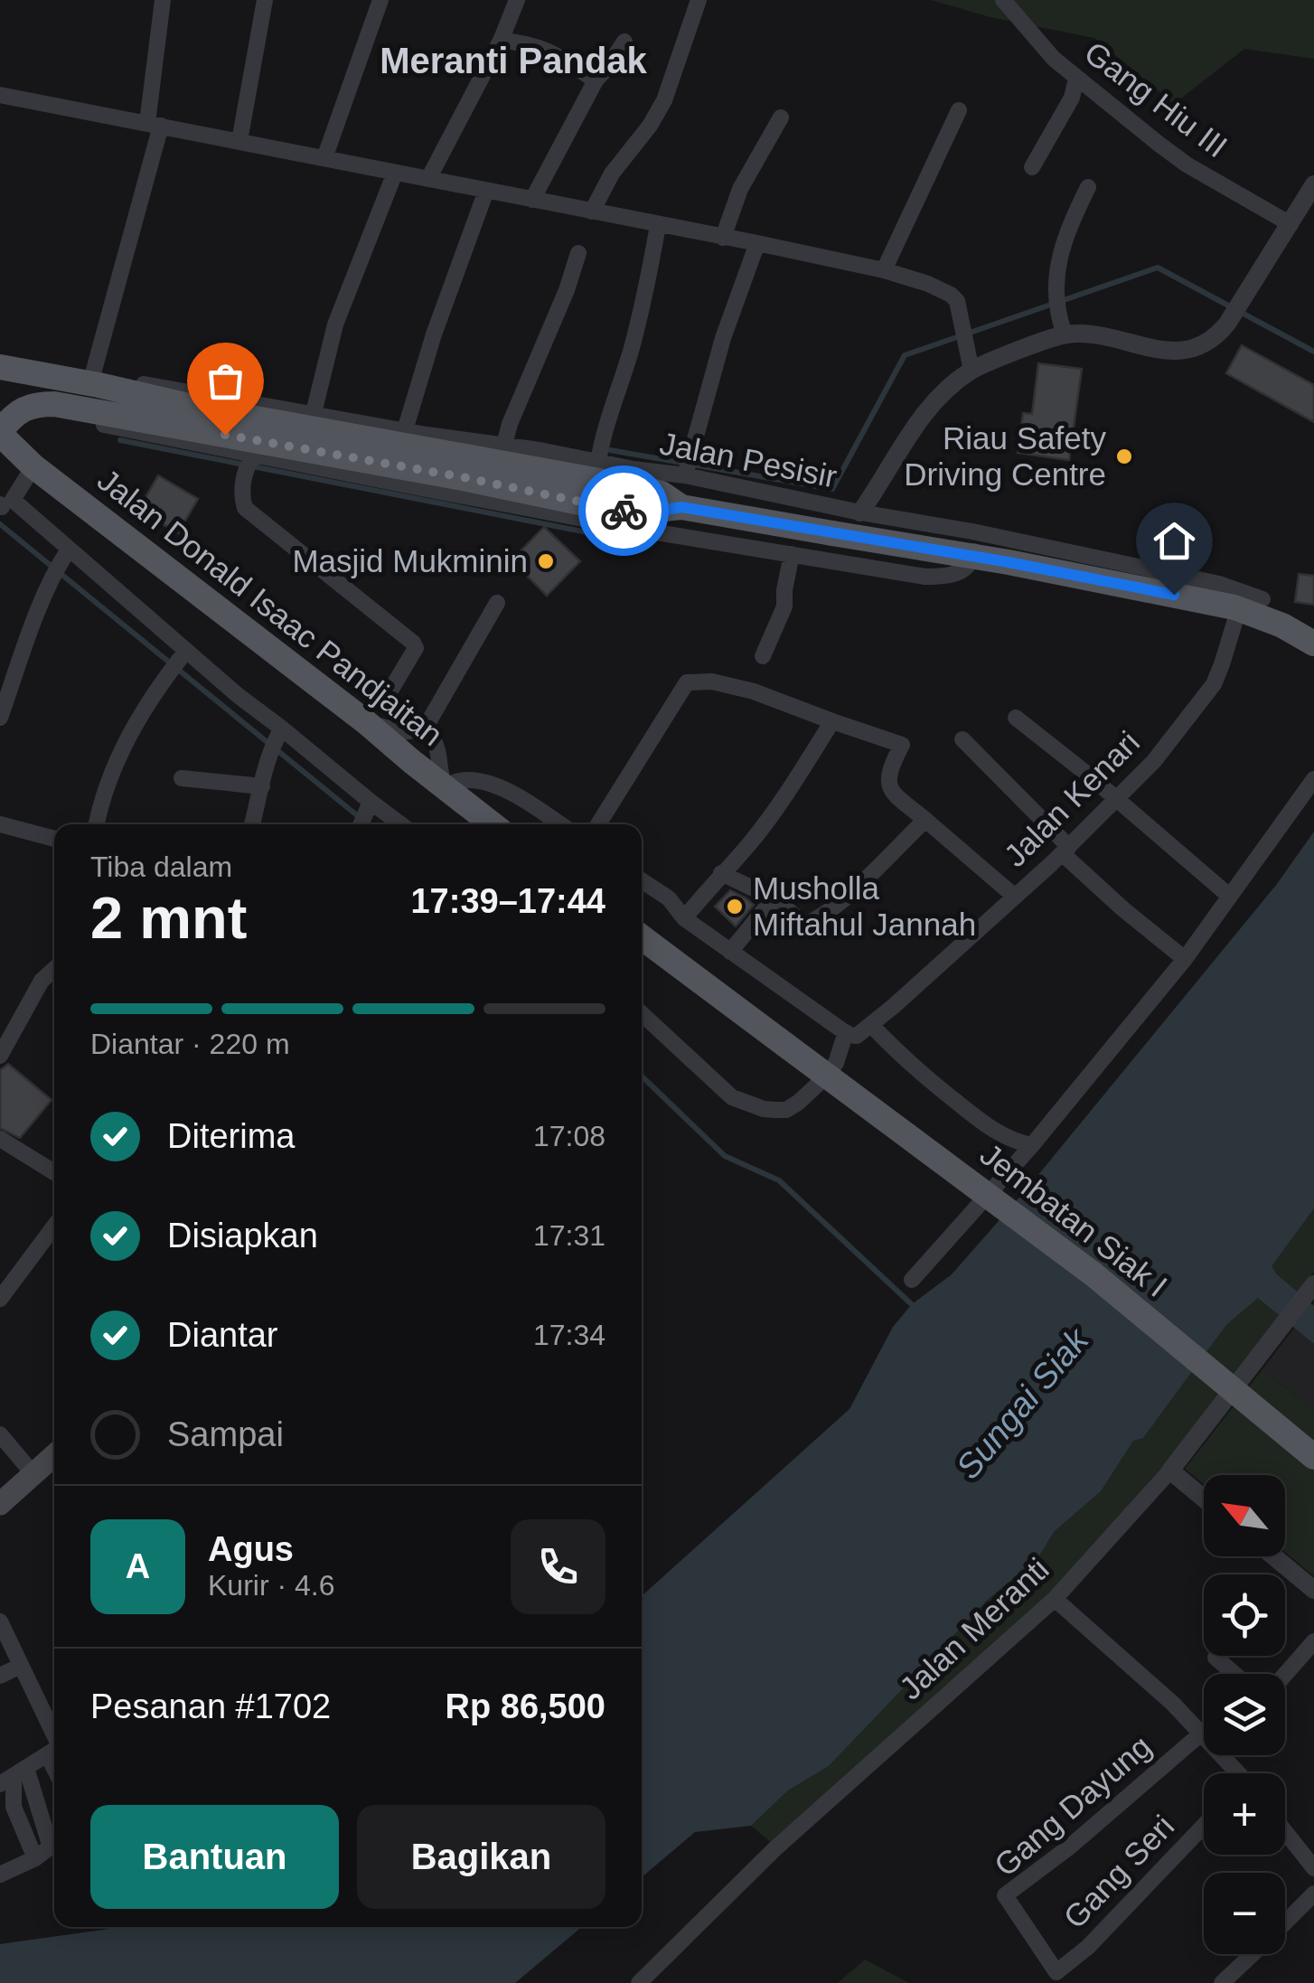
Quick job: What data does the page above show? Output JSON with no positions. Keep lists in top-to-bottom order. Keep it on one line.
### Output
{"streets":{"main road":["Jalan Donald Isaac Pandjaitan","Jembatan Siak I"],"street":["Gang Hiu III","Jalan Pesisir","Jalan Kenari","Jalan Meranti","Gang Dayung","Gang Seri"]},"crossings":[["Gang Hiu III","Jalan Pesisir"],["Gang Dayung","Gang Seri"]],"districts":["Meranti Pandak"],"water":["Sungai Siak"],"places":["Riau Safety Driving Centre","Masjid Mukminin","Musholla Miftahul Jannah"],"north":"top left","page":{"heading":["2 mnt","Tiba dalam","17:39–17:44"],"panel":["Agus","Kurir · 4.6","Pesanan #1702","Rp 86,500"],"bar":"Diantar · 220 m","list":[["Diterima","17:08"],["Disiapkan","17:31"],["Diantar","17:34"],"Sampai"],"map_buttons":["+","−"],"round":"A","buttons":["Bantuan","Bagikan"]}}
